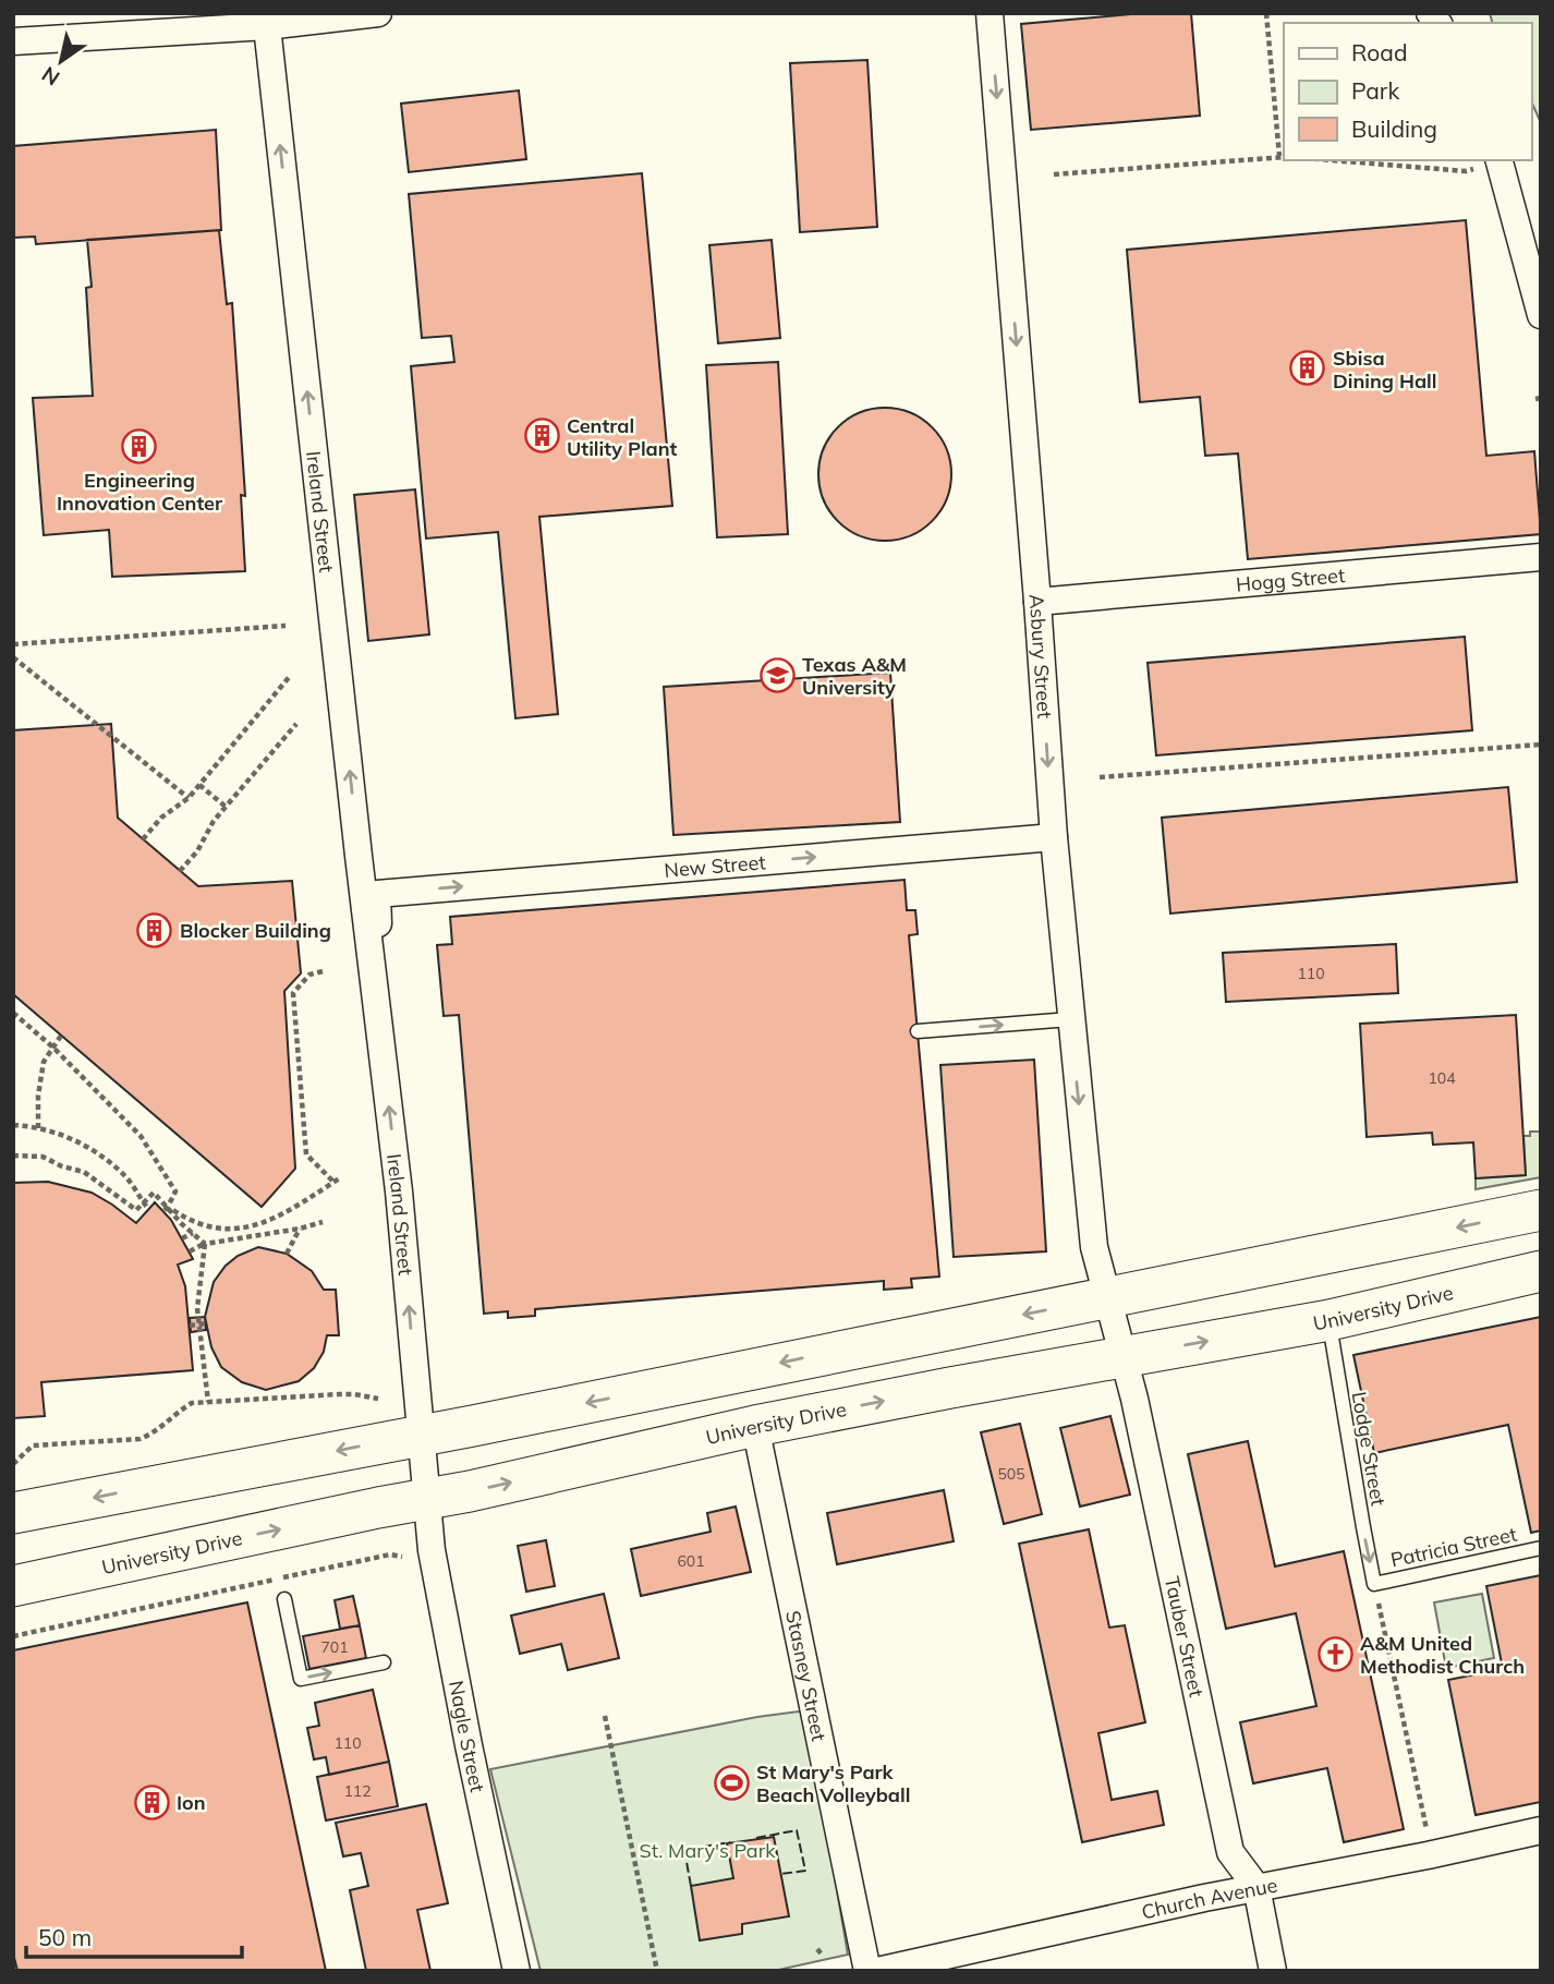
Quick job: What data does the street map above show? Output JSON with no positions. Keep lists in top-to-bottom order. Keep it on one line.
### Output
{"streets":{"main road":["University Drive"],"street":["Ireland Street","Hogg Street","Asbury Street","New Street","Tauber Street","Stasney Street","Nagle Street","Church Avenue"],"lane":["Lodge Street","Patricia Street"]},"crossings":[["Ireland Street","New Street"],["Ireland Street","University Drive"],["Ireland Street","Nagle Street"],["Hogg Street","Asbury Street"],["Asbury Street","New Street"],["Asbury Street","Tauber Street"],["University Drive","Lodge Street"],["University Drive","Tauber Street"],["University Drive","Stasney Street"],["University Drive","Nagle Street"],["Lodge Street","Patricia Street"],["Tauber Street","Church Avenue"]],"one_way":["Ireland Street","Asbury Street","New Street","Lodge Street"],"parks":["St. Mary's Park"],"places":{"building":["Sbisa Dining Hall","Central Utility Plant","Engineering Innovation Center","Blocker Building","Ion"],"school or university":["Texas A&M University"],"church":["A&M United Methodist Church"],"sports":["St Mary's Park Beach Volleyball"]},"house_numbers":["110","104","505","601","701","110","112"],"legend":["Road","Park","Building"],"scale_bar":"50 m","north":"bottom left"}
